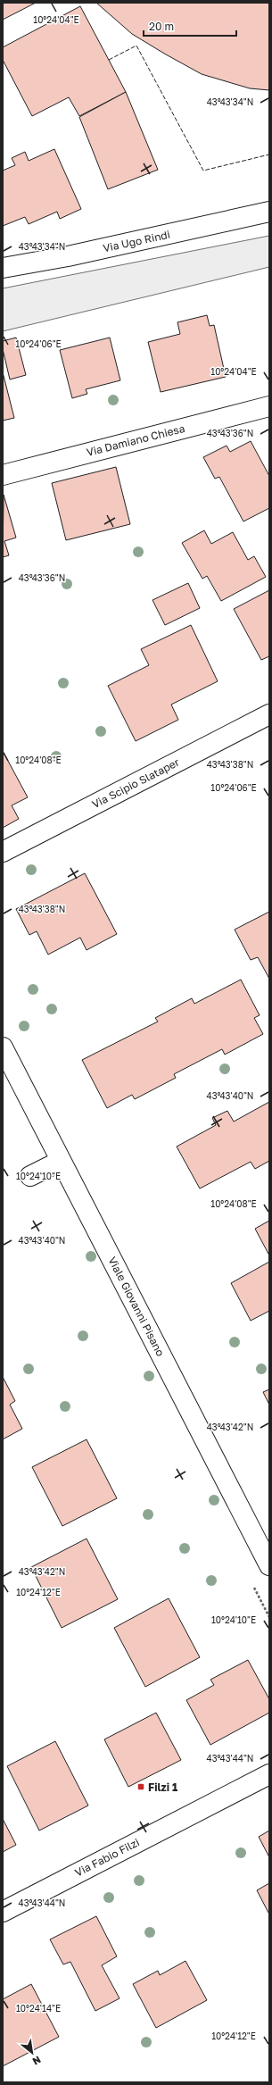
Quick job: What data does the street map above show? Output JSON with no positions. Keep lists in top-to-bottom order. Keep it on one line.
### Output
{"streets":{"street":["Via Ugo Rindi","Via Damiano Chiesa","Via Scipio Slataper","Viale Giovanni Pisano","Via Fabio Filzi"]},"places":{"transit":["Filzi 1"]},"scale_bar":"20 m","north":"bottom right","coordinates":["10°24'04\"E","43°43'34\"N","10°24'06\"E","43°43'36\"N","10°24'08\"E","43°43'38\"N","43°43'40\"N","10°24'10\"E","43°43'42\"N","10°24'12\"E","43°43'44\"N","10°24'14\"E"]}
